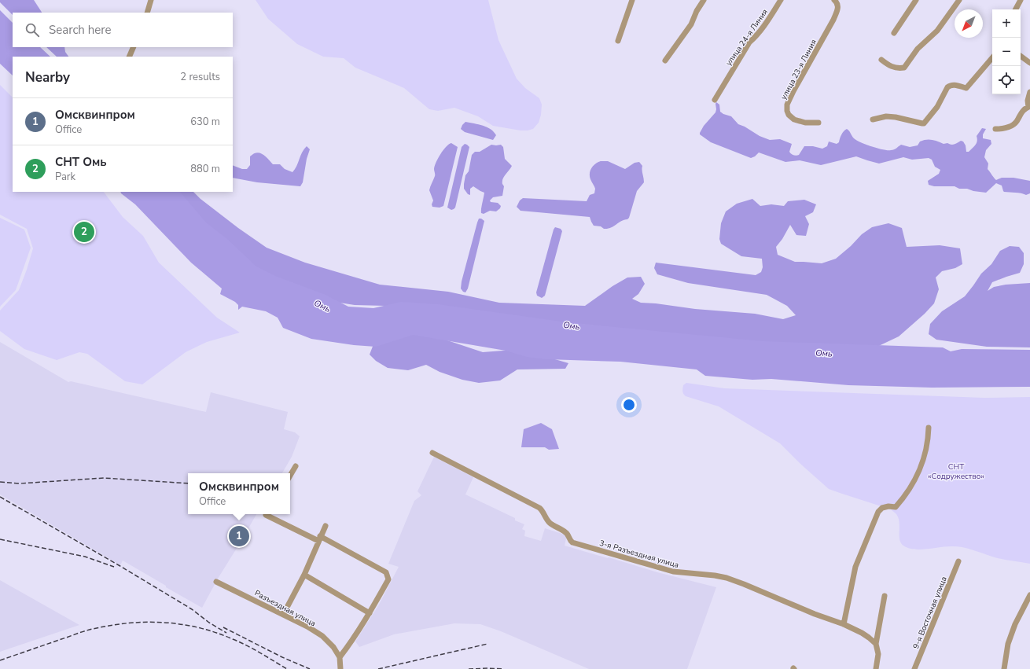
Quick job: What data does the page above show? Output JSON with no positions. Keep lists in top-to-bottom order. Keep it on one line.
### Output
{"streets":{"street":["улица 24-я Линия","улица 23-я Линия","3-я Разъездная улица","Разъездная улица","9-я Восточная улица"]},"water":["Омь"],"parks":["СНТ «Содружество»"],"north":"bottom left","page":{"map_buttons":["+","−"],"search":"Search here","heading":["Nearby","2 results"],"list":[{"mark":"1","name":"Омсквинпром","note":"Office","value":"630 m"},{"mark":"2","name":"СНТ Омь","note":"Park","value":"880 m"}],"pins":["2","1"],"popup":["Омсквинпром","Office"]}}
